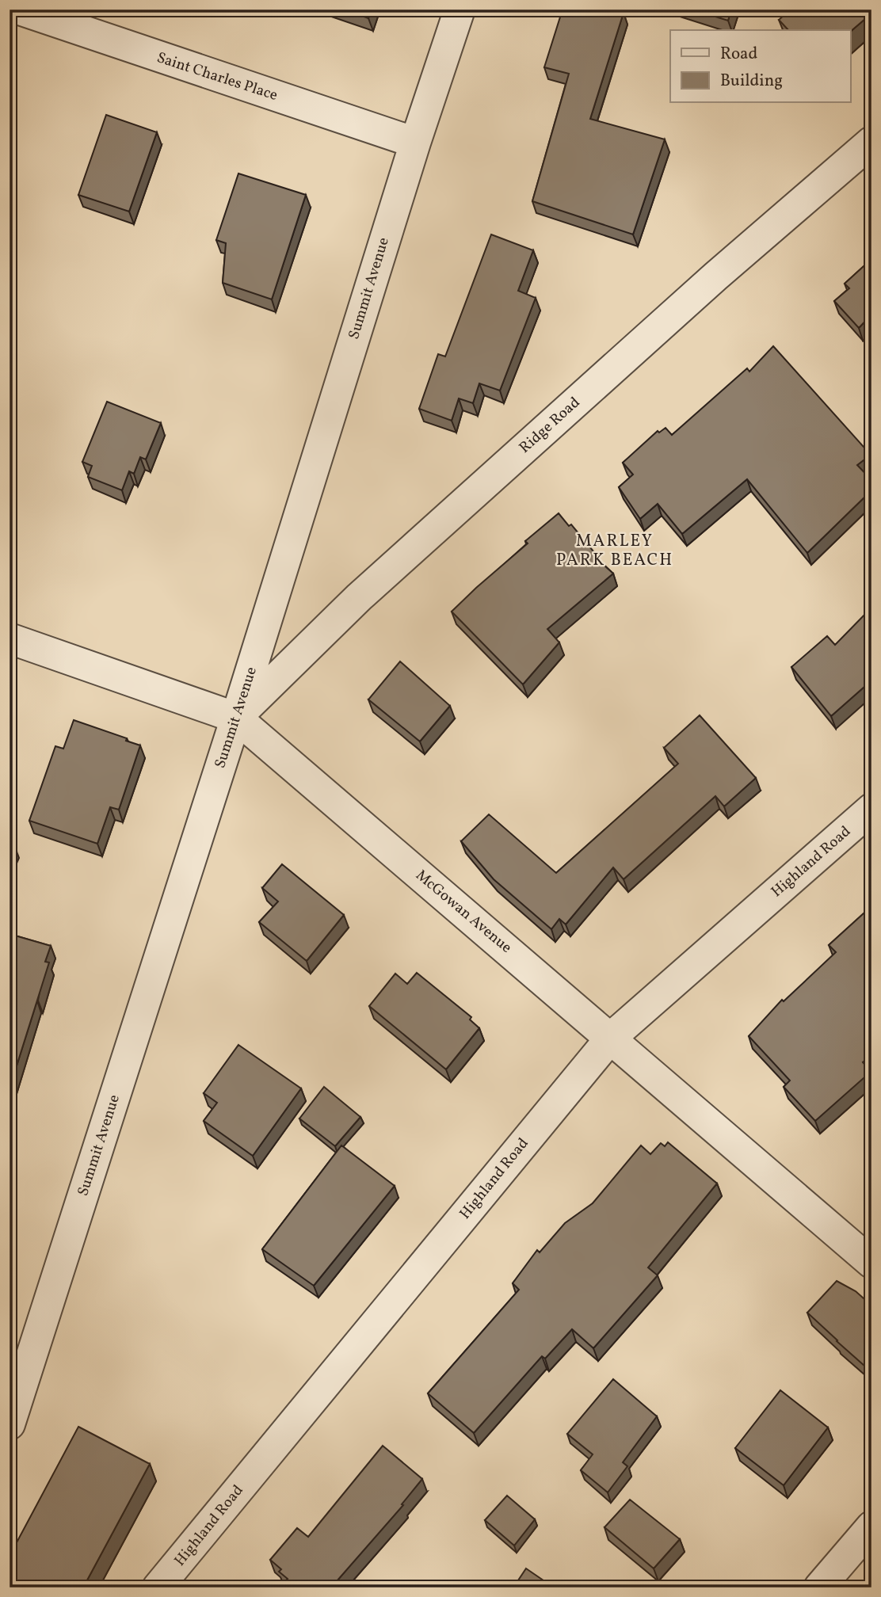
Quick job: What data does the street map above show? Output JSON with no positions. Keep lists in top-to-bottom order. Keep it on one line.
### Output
{"streets":{"street":["Saint Charles Place","Summit Avenue","Ridge Road","Highland Road","McGowan Avenue"]},"crossings":[["Saint Charles Place","Summit Avenue"],["Summit Avenue","Ridge Road"],["Summit Avenue","McGowan Avenue"],["Ridge Road","McGowan Avenue"],["Highland Road","McGowan Avenue"]],"districts":["MARLEY PARK BEACH"],"legend":["Road","Building"]}
